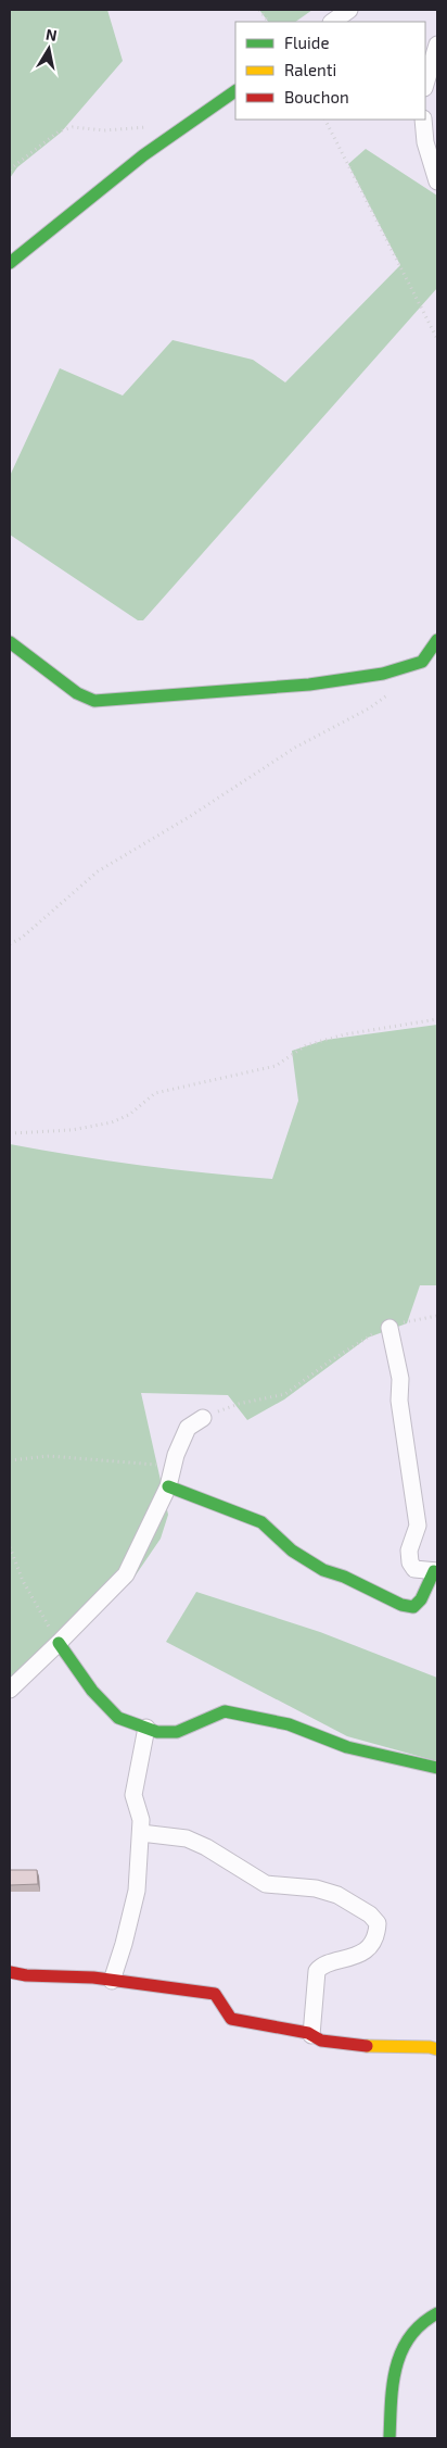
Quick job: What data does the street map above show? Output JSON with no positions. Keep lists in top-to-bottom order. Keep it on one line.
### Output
{"legend":["Fluide","Ralenti","Bouchon"],"north":"top"}
